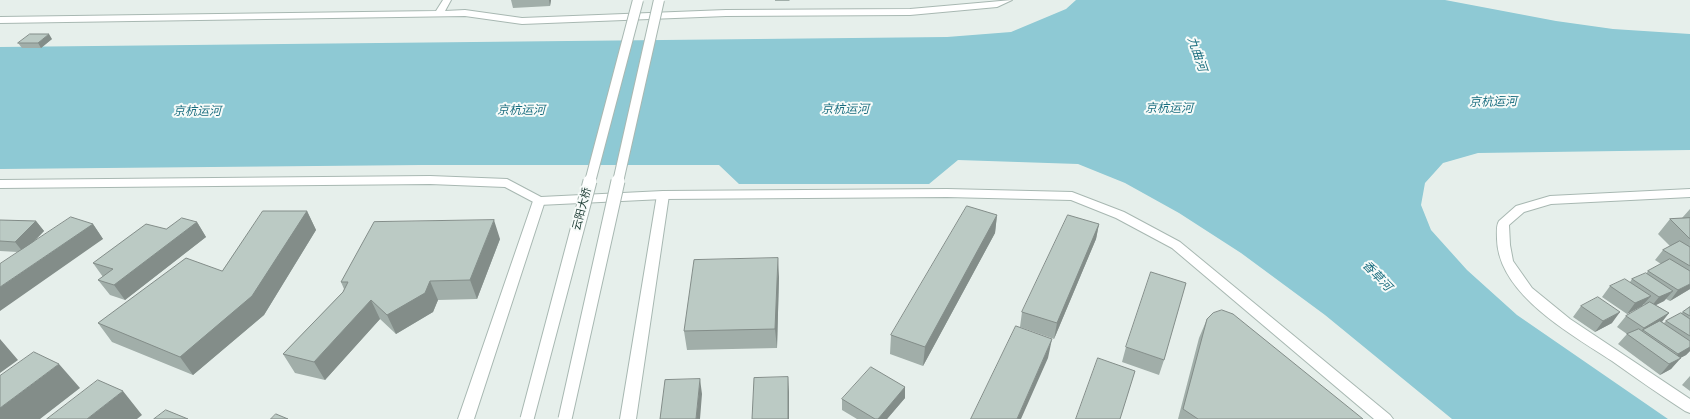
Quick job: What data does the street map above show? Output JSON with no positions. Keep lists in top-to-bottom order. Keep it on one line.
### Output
{"streets":{"street":["云阳大桥"]},"water":["九曲河","京杭运河","香草河"]}
